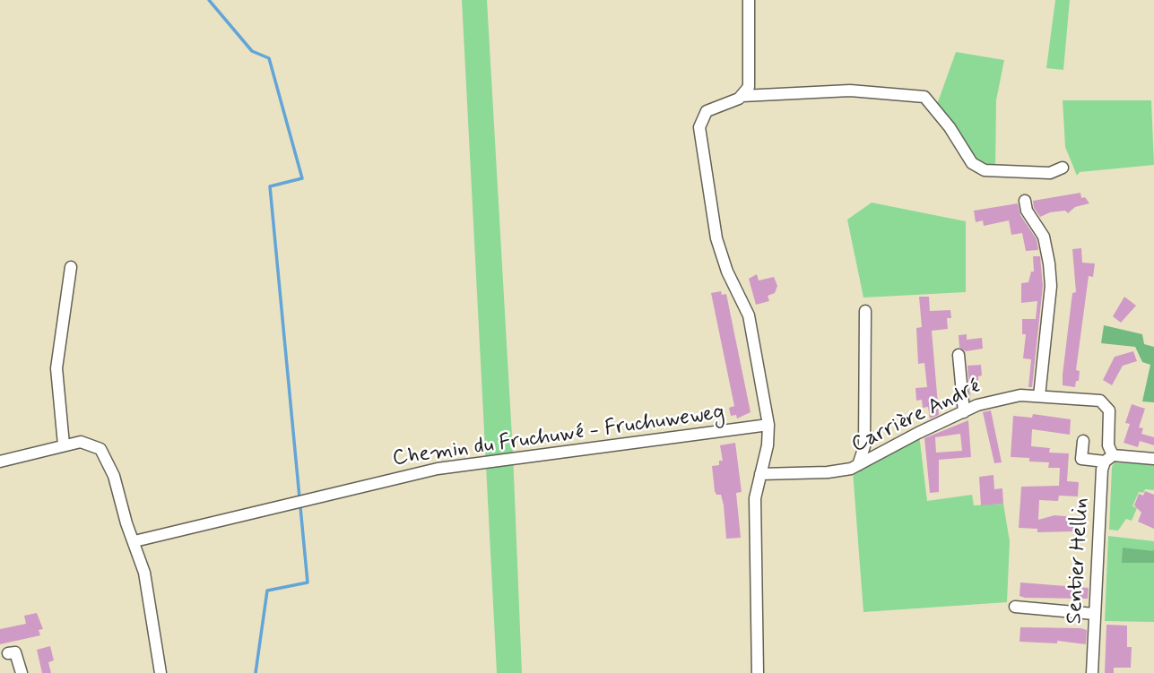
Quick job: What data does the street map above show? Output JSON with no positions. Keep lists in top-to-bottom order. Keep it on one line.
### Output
{"streets":{"street":["Carrière André","Chemin du Fruchuwé - Fruchuweweg","Sentier Hellin"]},"crossings":[["Carrière André","Sentier Hellin"]]}
